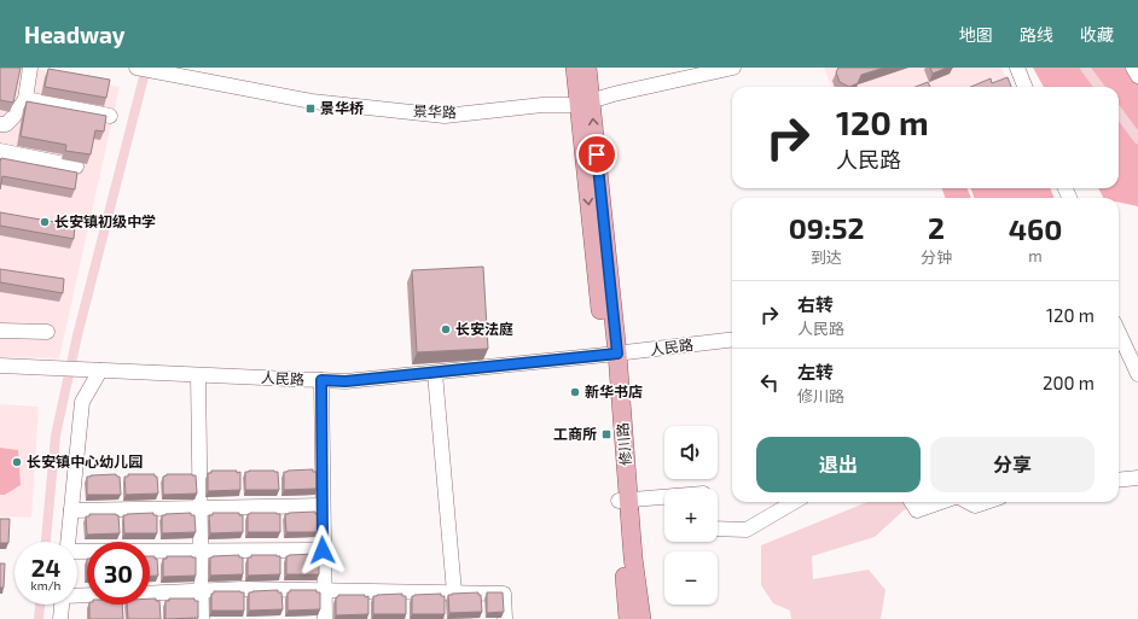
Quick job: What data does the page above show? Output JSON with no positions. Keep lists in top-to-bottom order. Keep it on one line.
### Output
{"streets":{"main road":["修川路"],"street":["景华路","人民路"]},"crossings":[["景华路","修川路"],["人民路","修川路"]],"places":{"transit":["景华桥","工商所"],"other":["长安镇初级中学","长安法庭","新华书店","长安镇中心幼儿园"]},"page":{"header":"Headway","nav":["地图","路线","收藏"],"turn":["120 m","人民路"],"eta":["09:52","到达","2","分钟","460","m"],"list":[{"name":"右转","note":"人民路","value":"120 m"},{"name":"左转","note":"修川路","value":"200 m"}],"map_buttons":["+","−"],"buttons":["退出","分享"],"speed":"24 km/h","limit":"30"}}
